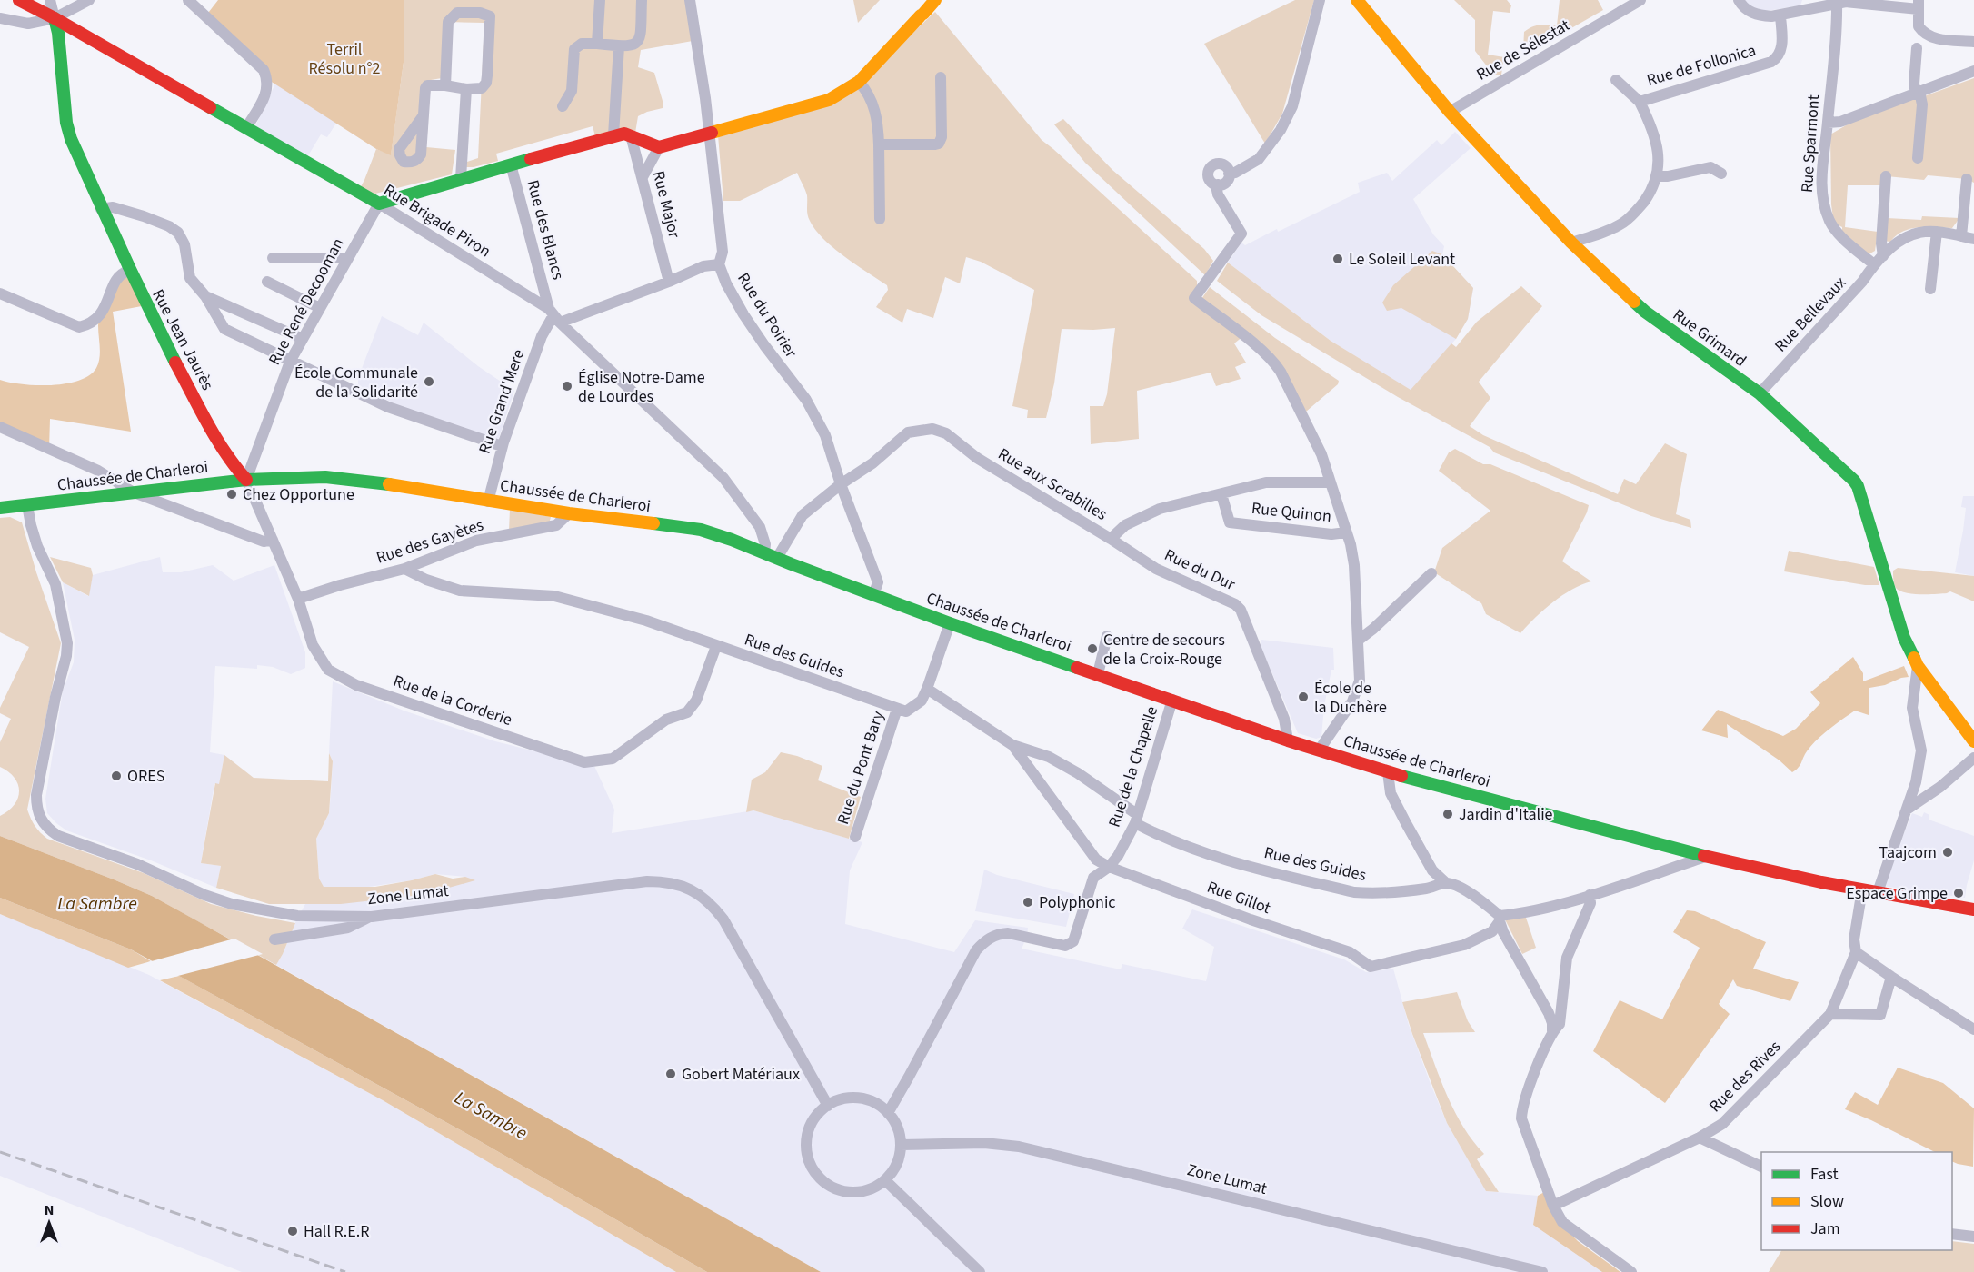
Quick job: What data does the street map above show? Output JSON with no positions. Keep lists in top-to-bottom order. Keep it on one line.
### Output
{"streets":{"street":["Rue de Sélestat","Rue de Follonica","Rue Sparmont","Rue Major","Rue Brigade Piron","Rue des Blancs","Rue René Decooman","Rue Bellevaux","Rue du Poirier","Rue Grimard","Rue Jean Jaurès","Rue Grand'Mere","Chaussée de Charleroi","Rue aux Scrabilles","Rue Quinon","Rue des Gayètes","Rue du Dur","Rue des Guides","Rue de la Corderie","Rue de la Chapelle","Rue du Pont Bary","Zone Lumat","Rue Gillot","Rue des Rives"]},"crossings":[["Rue de Sélestat","Rue Grimard"],["Rue de Follonica","Rue Grimard"],["Rue Sparmont","Rue Bellevaux"],["Rue Brigade Piron","Rue des Blancs"],["Rue Brigade Piron","Rue René Decooman"],["Rue Brigade Piron","Rue Jean Jaurès"],["Rue Brigade Piron","Rue Grand'Mere"],["Rue Brigade Piron","Chaussée de Charleroi"],["Rue des Blancs","Rue René Decooman"],["Rue des Blancs","Rue Grand'Mere"],["Rue René Decooman","Rue Jean Jaurès"],["Rue René Decooman","Chaussée de Charleroi"],["Rue René Decooman","Rue de la Corderie"],["Rue Bellevaux","Rue Grimard"],["Rue du Poirier","Chaussée de Charleroi"],["Rue du Poirier","Rue aux Scrabilles"],["Rue Jean Jaurès","Chaussée de Charleroi"],["Rue Jean Jaurès","Rue de la Corderie"],["Rue Grand'Mere","Chaussée de Charleroi"],["Chaussée de Charleroi","Rue aux Scrabilles"],["Chaussée de Charleroi","Rue des Gayètes"],["Chaussée de Charleroi","Rue du Dur"],["Chaussée de Charleroi","Rue de la Corderie"],["Chaussée de Charleroi","Rue de la Chapelle"],["Chaussée de Charleroi","Zone Lumat"],["Rue aux Scrabilles","Rue Quinon"],["Rue aux Scrabilles","Rue du Dur"],["Rue des Gayètes","Rue des Guides"],["Rue des Gayètes","Rue de la Corderie"],["Rue des Guides","Rue de la Corderie"],["Rue des Guides","Rue de la Chapelle"],["Rue des Guides","Rue du Pont Bary"],["Rue des Guides","Rue Gillot"],["Rue de la Chapelle","Zone Lumat"],["Rue de la Chapelle","Rue Gillot"]],"water":["La Sambre"],"parks":["Terril Résolu n°2"],"places":["Le Soleil Levant","École Communale de la Solidarité","Église Notre-Dame de Lourdes","Chez Opportune","Centre de secours de la Croix-Rouge","École de la Duchère","ORES","Jardin d'Italie","Taajcom","Espace Grimpe","Polyphonic","Gobert Matériaux","Hall R.E.R"],"legend":["Fast","Slow","Jam"],"north":"top"}
